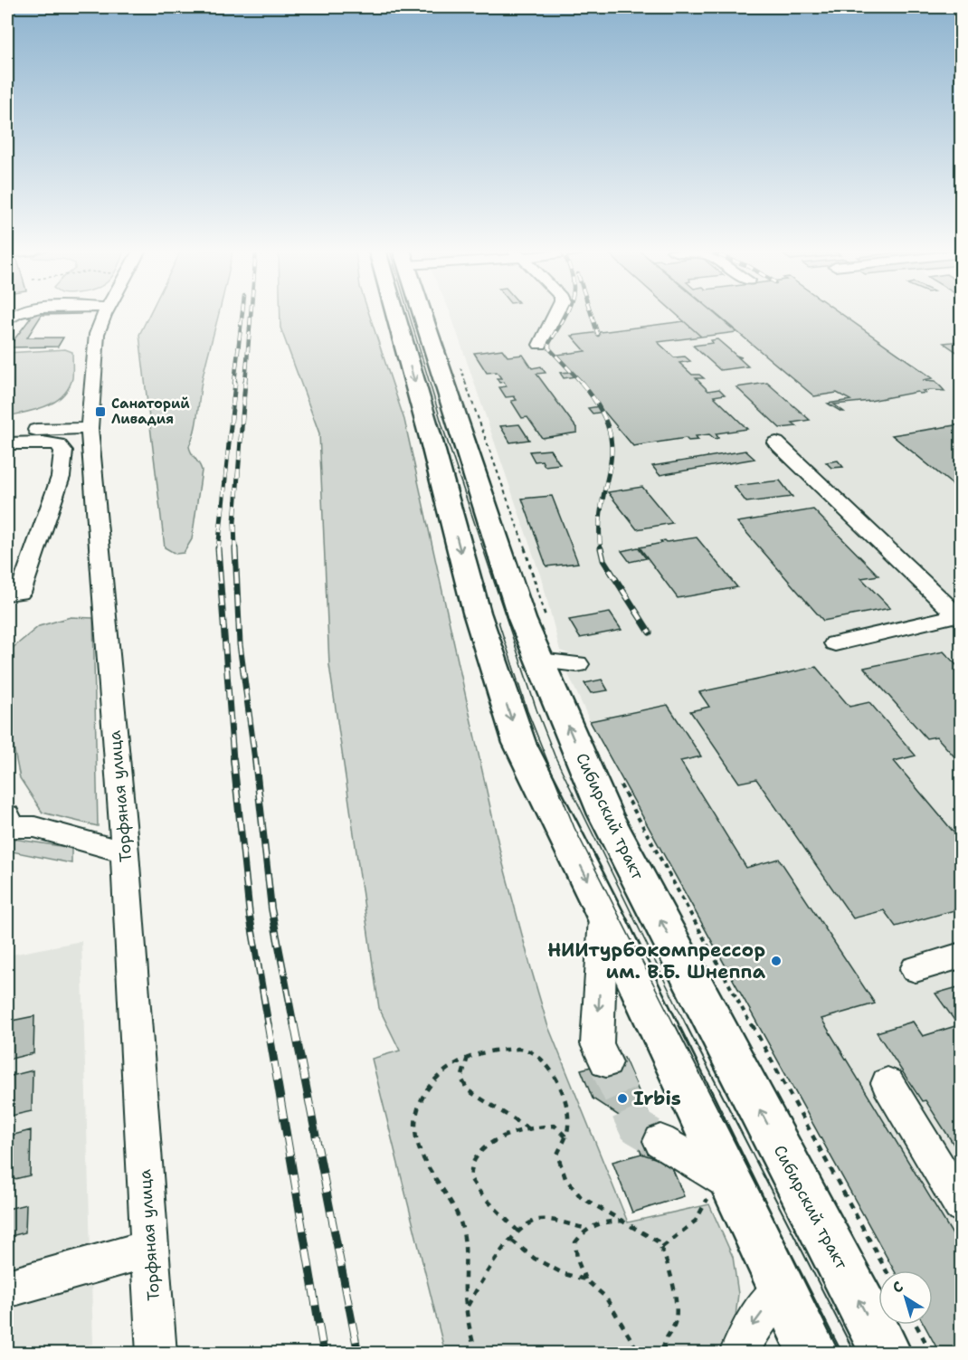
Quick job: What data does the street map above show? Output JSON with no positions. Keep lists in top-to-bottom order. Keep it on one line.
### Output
{"streets":{"main road":["Сибирский тракт"],"street":["Торфяная улица"]},"places":{"transit":["Санаторий Ливадия"],"other":["НИИтурбокомпрессор им. В.Б. Шнеппа","Irbis"]},"north":"top left"}
